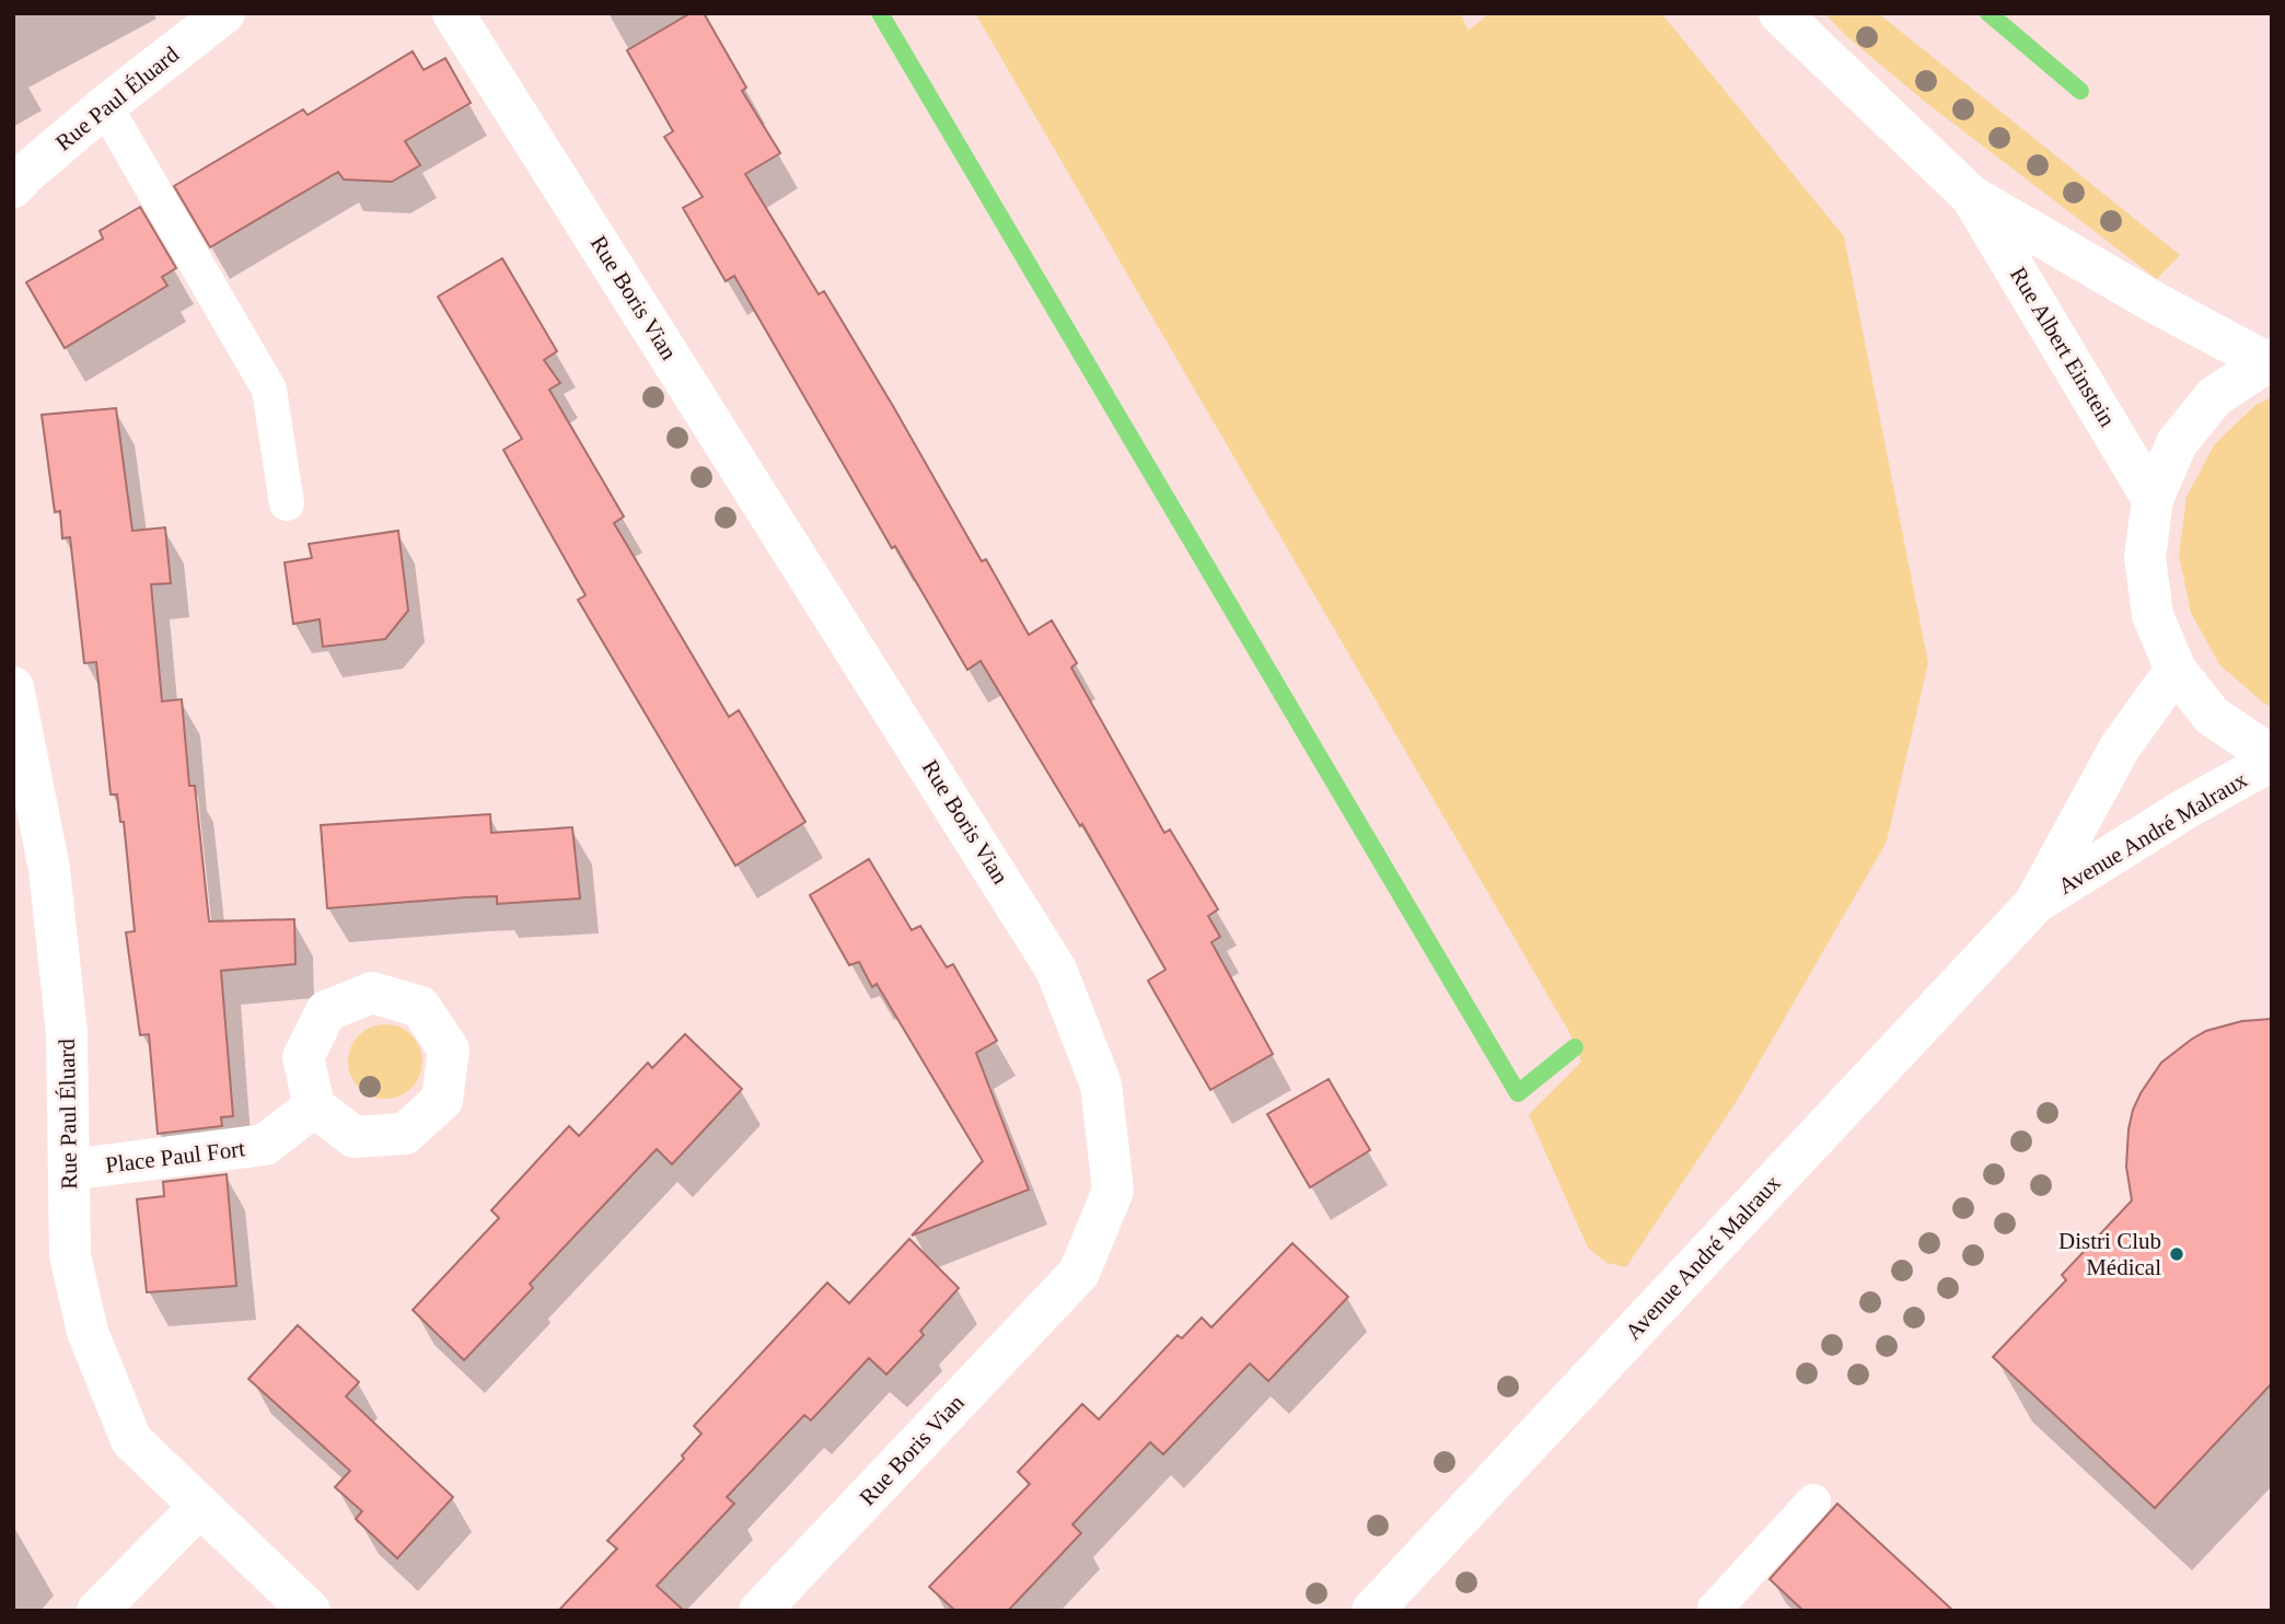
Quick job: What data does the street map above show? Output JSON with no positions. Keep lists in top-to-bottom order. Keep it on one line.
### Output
{"streets":{"street":["Rue Paul Éluard","Rue Boris Vian","Rue Albert Einstein","Avenue André Malraux","Place Paul Fort"]},"crossings":[["Rue Paul Éluard","Place Paul Fort"]],"places":["Distri Club Médical"]}
